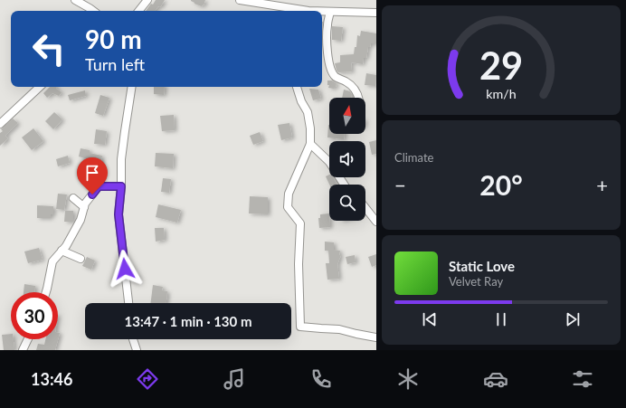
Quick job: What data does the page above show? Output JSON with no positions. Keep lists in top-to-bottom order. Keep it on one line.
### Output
{"north":"top","page":{"turn":["90 m","Turn left"],"tile":"Climate","heat":["−","20°","+"],"song":["Static Love","Velvet Ray"],"limit":"30","trip":"13:47 · 1 min · 130 m","tabs":"13:46","gauge":["29","km/h"]}}
